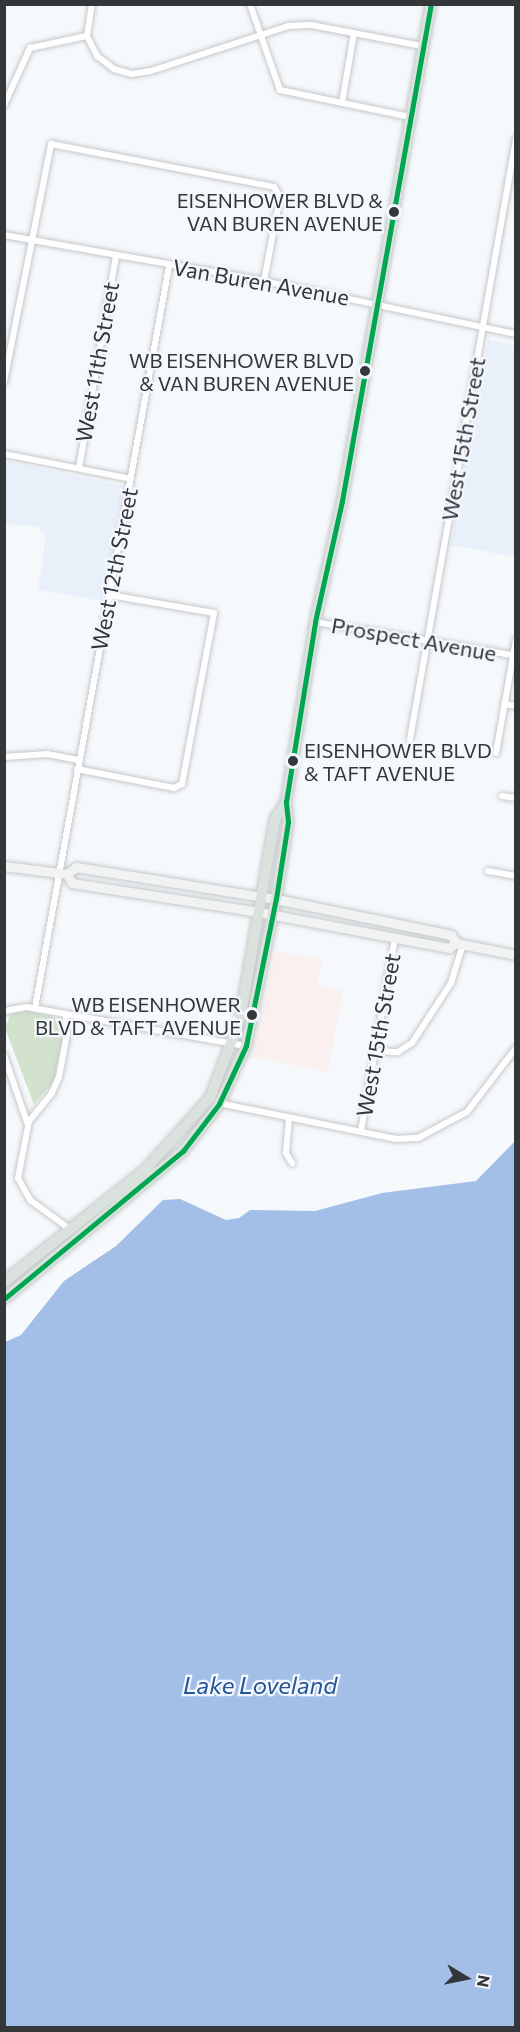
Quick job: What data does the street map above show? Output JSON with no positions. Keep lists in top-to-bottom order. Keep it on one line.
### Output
{"streets":{"street":["Van Buren Avenue","West 11th Street","West 15th Street","West 12th Street","Prospect Avenue"]},"crossings":[["Van Buren Avenue","West 11th Street"],["Van Buren Avenue","West 15th Street"],["Van Buren Avenue","West 12th Street"],["West 15th Street","Prospect Avenue"]],"water":["Lake Loveland"],"places":["EISENHOWER BLVD & VAN BUREN AVENUE","WB EISENHOWER BLVD & VAN BUREN AVENUE","EISENHOWER BLVD & TAFT AVENUE","WB EISENHOWER BLVD & TAFT AVENUE"],"north":"right"}
